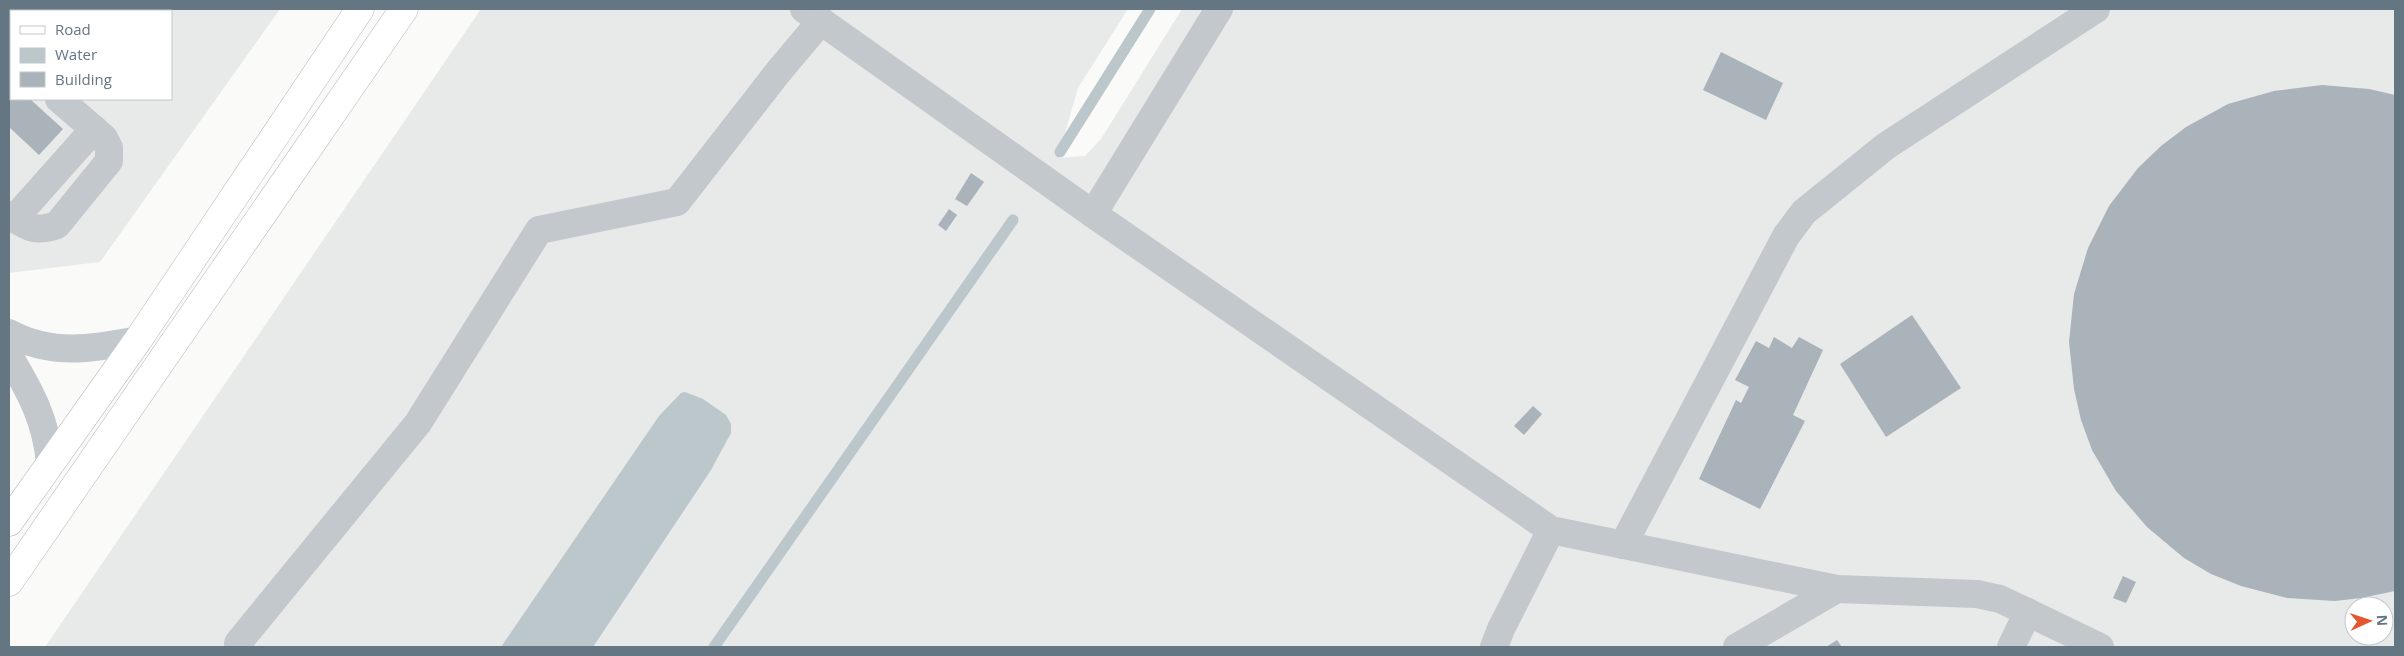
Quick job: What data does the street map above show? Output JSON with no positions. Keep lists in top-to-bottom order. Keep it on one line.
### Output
{"legend":["Road","Water","Building"],"north":"right"}
